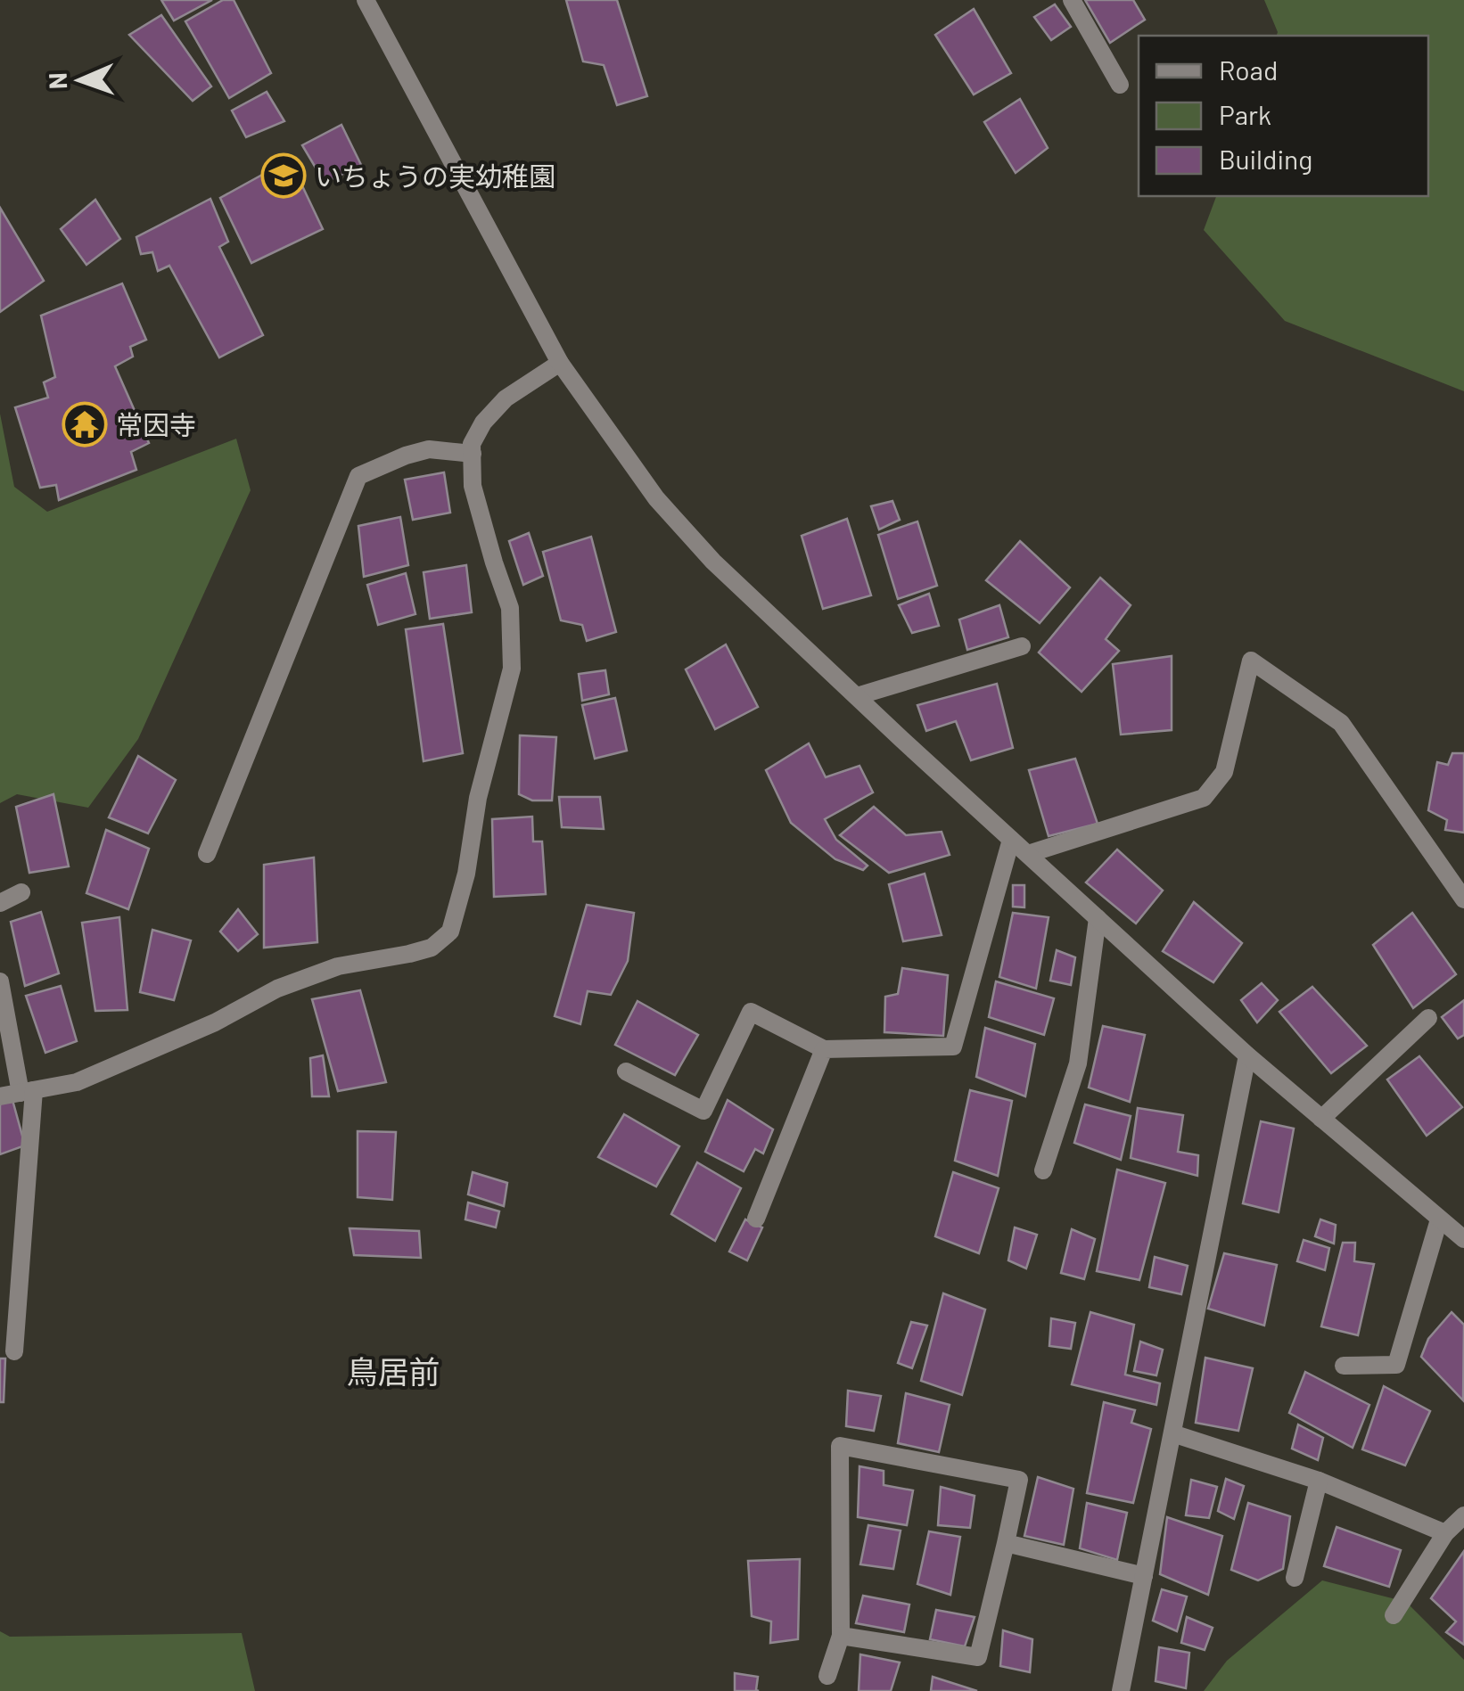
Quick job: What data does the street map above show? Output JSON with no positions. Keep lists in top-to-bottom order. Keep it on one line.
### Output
{"districts":["鳥居前"],"places":{"school or university":["いちょうの実幼稚園"],"temple":["常因寺"]},"legend":["Road","Park","Building"],"north":"left"}
